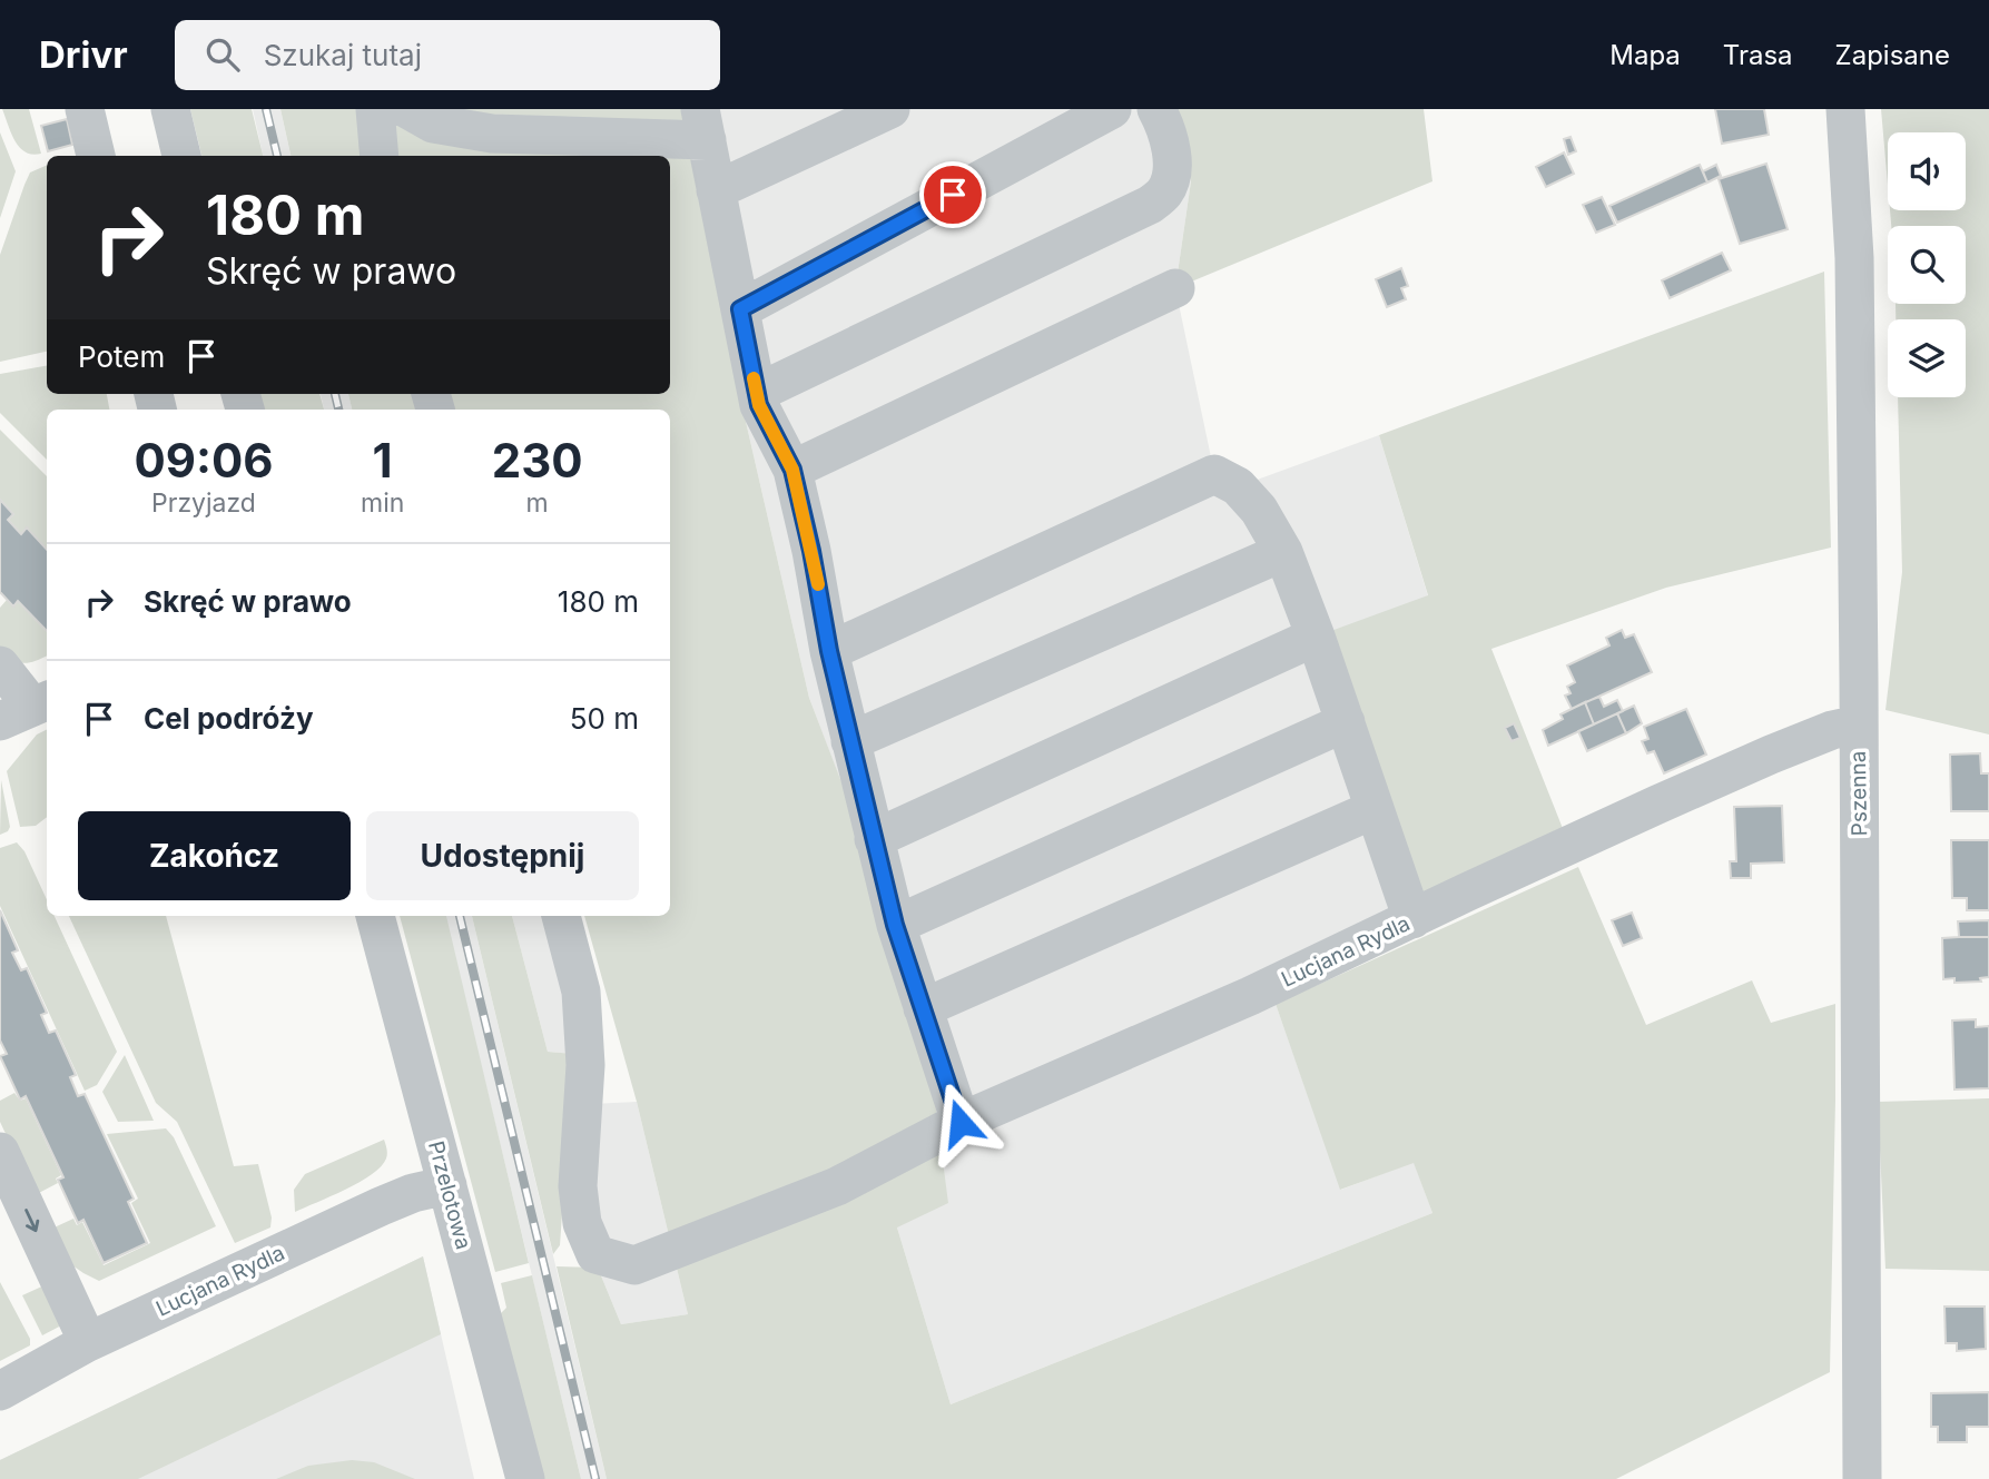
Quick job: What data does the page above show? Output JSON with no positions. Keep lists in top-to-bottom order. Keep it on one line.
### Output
{"streets":{"street":["Pszenna","Lucjana Rydla","Przelotowa"]},"crossings":[["Pszenna","Lucjana Rydla"],["Lucjana Rydla","Przelotowa"]],"page":{"header":"Drivr","search":"Szukaj tutaj","nav":["Mapa","Trasa","Zapisane"],"turn":["180 m","Skręć w prawo"],"then":"Potem","eta":["09:06","Przyjazd","1","min","230","m"],"list":[{"name":"Skręć w prawo","value":"180 m"},{"name":"Cel podróży","value":"50 m"}],"buttons":["Zakończ","Udostępnij"]}}
